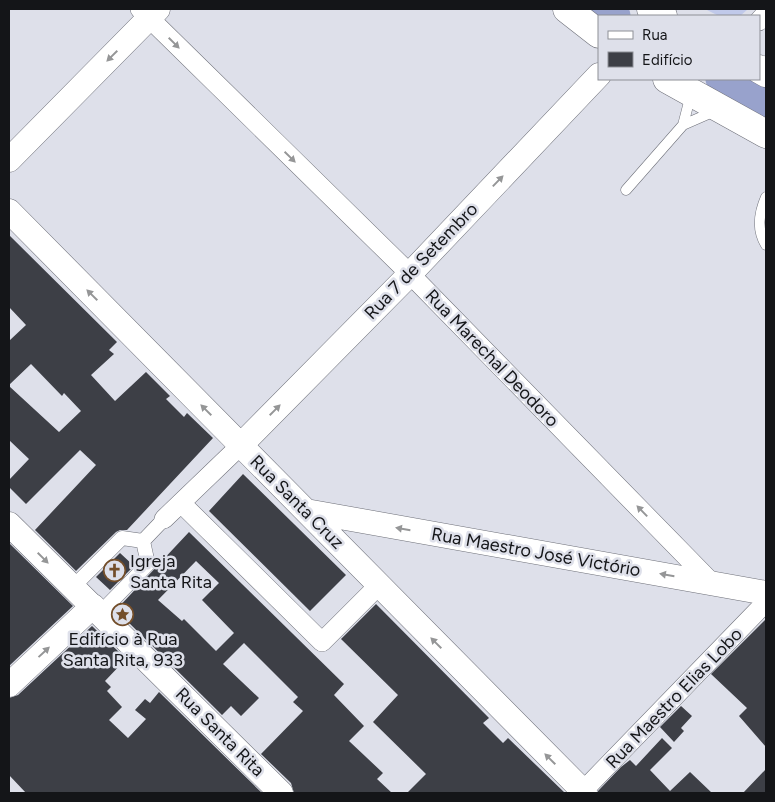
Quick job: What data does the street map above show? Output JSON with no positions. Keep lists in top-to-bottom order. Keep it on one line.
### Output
{"streets":{"street":["Rua 7 de Setembro","Rua Marechal Deodoro","Rua Santa Cruz","Rua Maestro José Victório","Rua Maestro Elias Lobo","Rua Santa Rita"]},"crossings":[["Rua 7 de Setembro","Rua Marechal Deodoro"],["Rua 7 de Setembro","Rua Santa Cruz"],["Rua Marechal Deodoro","Rua Maestro José Victório"],["Rua Santa Cruz","Rua Maestro José Victório"],["Rua Santa Cruz","Rua Maestro Elias Lobo"]],"one_way":["Rua 7 de Setembro","Rua Santa Cruz","Rua Maestro José Victório"],"places":{"church":["Igreja Santa Rita"],"place":["Edifício à Rua Santa Rita, 933"]},"legend":["Rua","Edifício"]}
